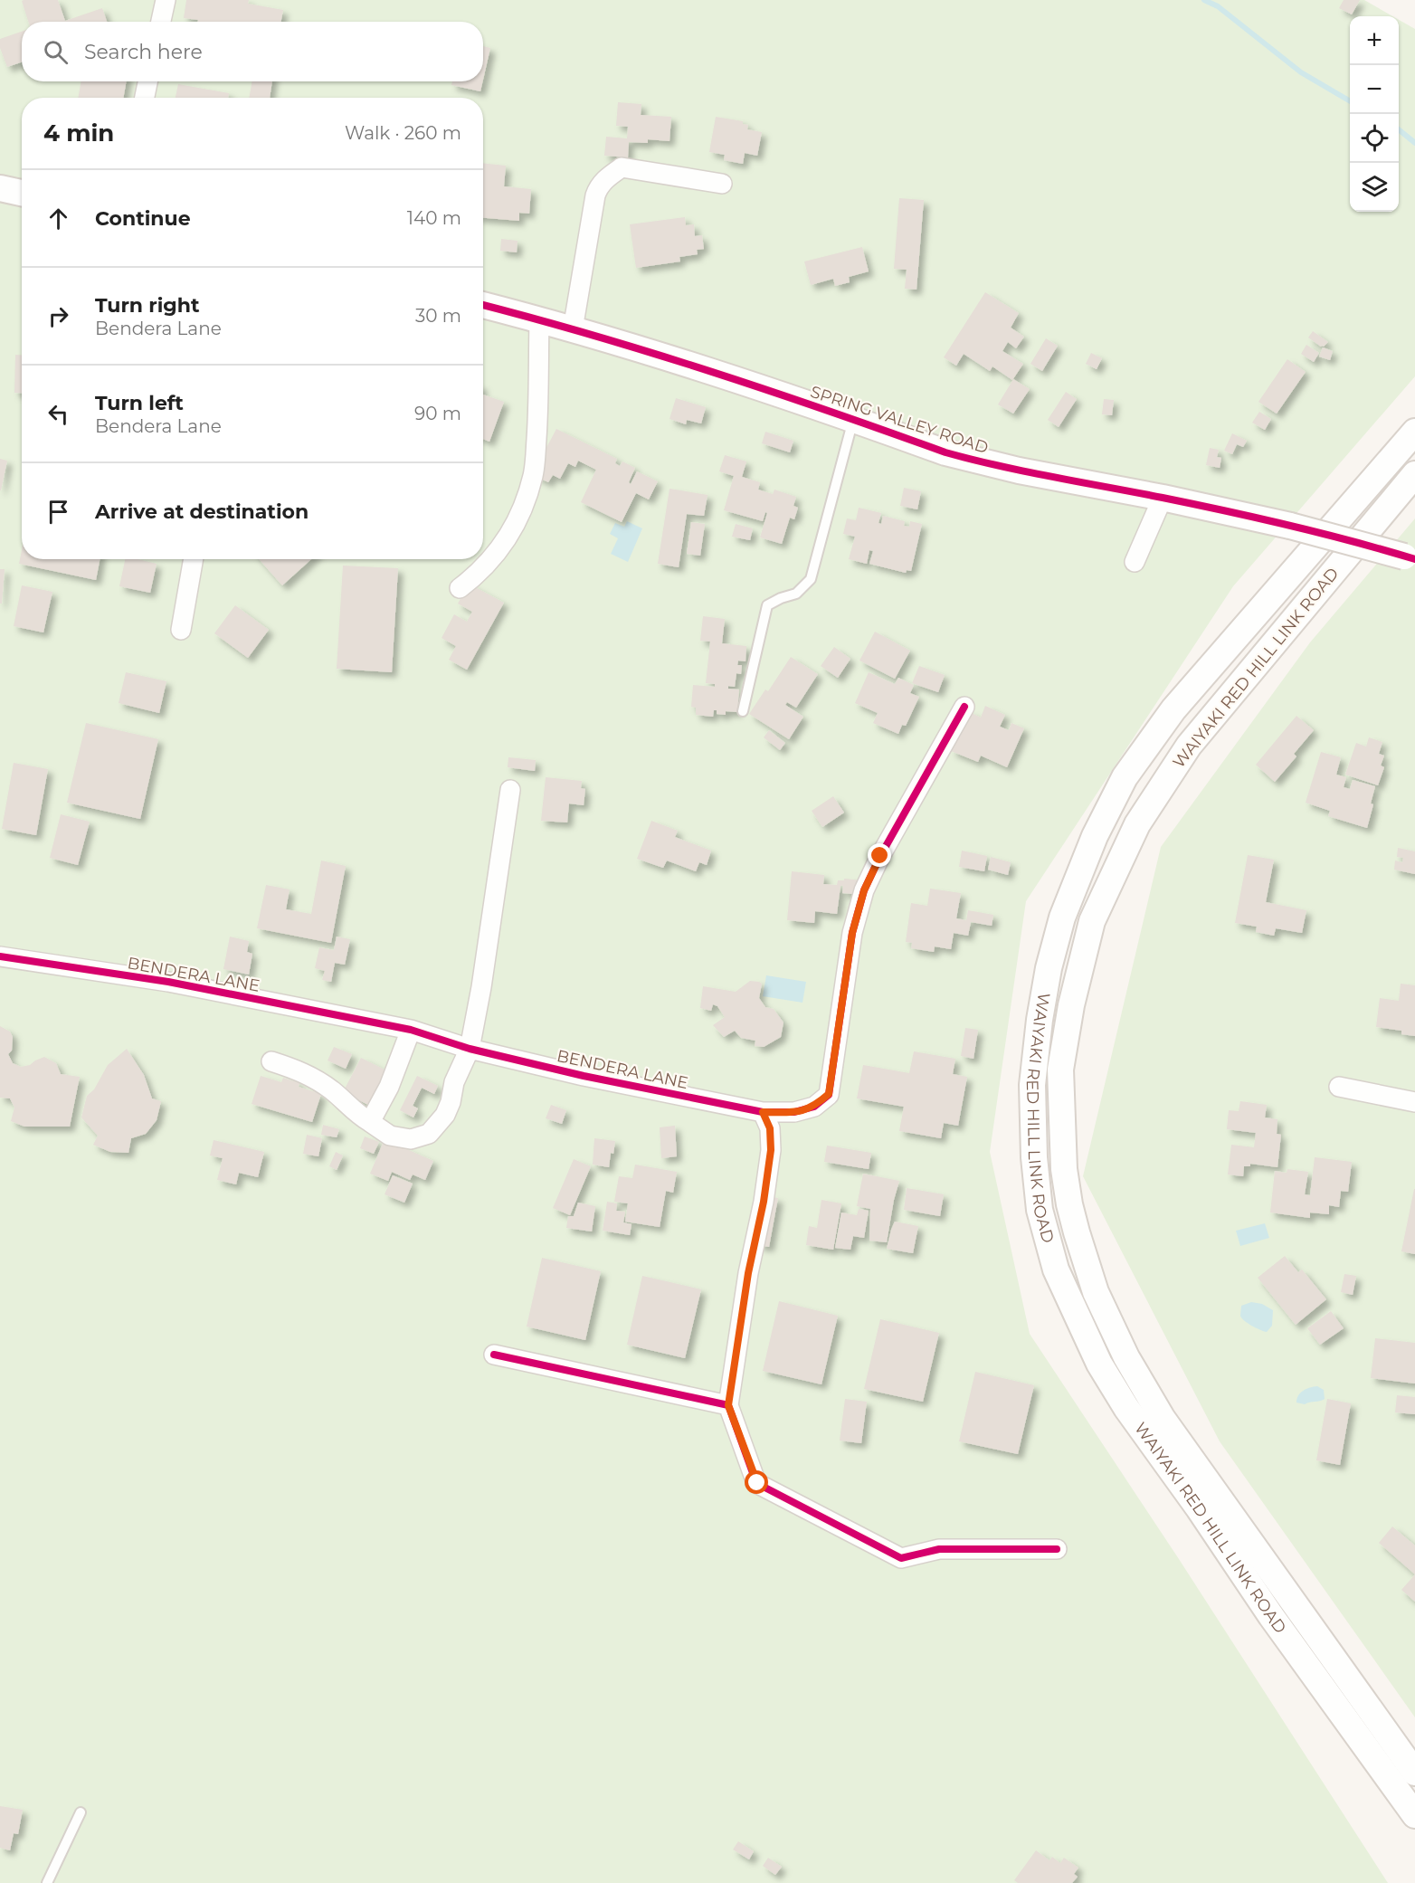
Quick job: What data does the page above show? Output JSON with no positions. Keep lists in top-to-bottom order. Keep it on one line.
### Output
{"streets":{"main road":["SPRING VALLEY ROAD","WAIYAKI RED HILL LINK ROAD"],"street":["BENDERA LANE"]},"page":{"map_buttons":["+","−"],"search":"Search here","heading":["4 min","Walk · 260 m"],"list":[["Continue","140 m"],["Turn right","Bendera Lane","30 m"],["Turn left","Bendera Lane","90 m"],"Arrive at destination"]}}
